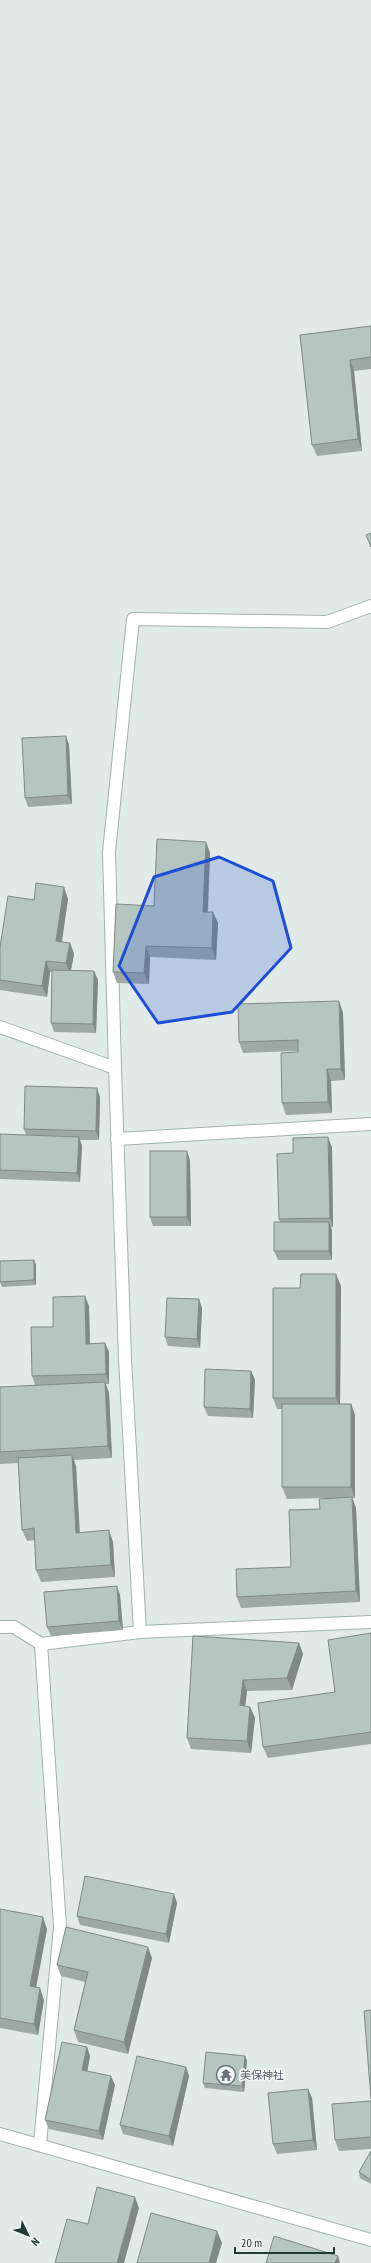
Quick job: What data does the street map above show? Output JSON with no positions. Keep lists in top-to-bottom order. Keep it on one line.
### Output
{"places":{"temple":["美保神社"]},"scale_bar":"20 m","north":"bottom right"}
